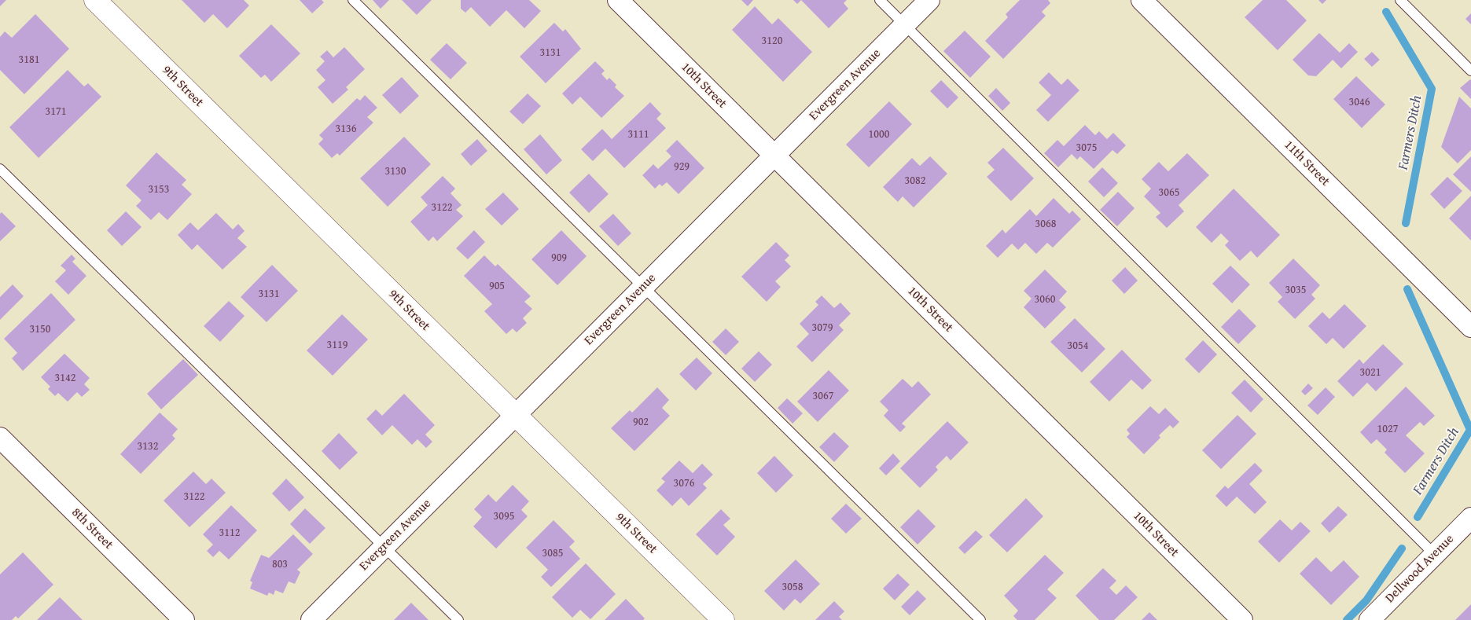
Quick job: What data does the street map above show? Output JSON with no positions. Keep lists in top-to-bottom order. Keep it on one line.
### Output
{"streets":{"street":["Evergreen Avenue","10th Street","9th Street","11th Street","8th Street","Dellwood Avenue"]},"crossings":[["Evergreen Avenue","10th Street"],["Evergreen Avenue","9th Street"]],"water":["Farmers Ditch"],"house_numbers":["3120","3131","3181","3046","3171","3136","3111","1000","3075","929","3130","3082","3153","3065","3122","3068","909","905","3035","3131","3060","3079","3150","3119","3054","3021","3142","3067","902","1027","3132","3076","3122","3095","3112","3085","803","3058"]}
